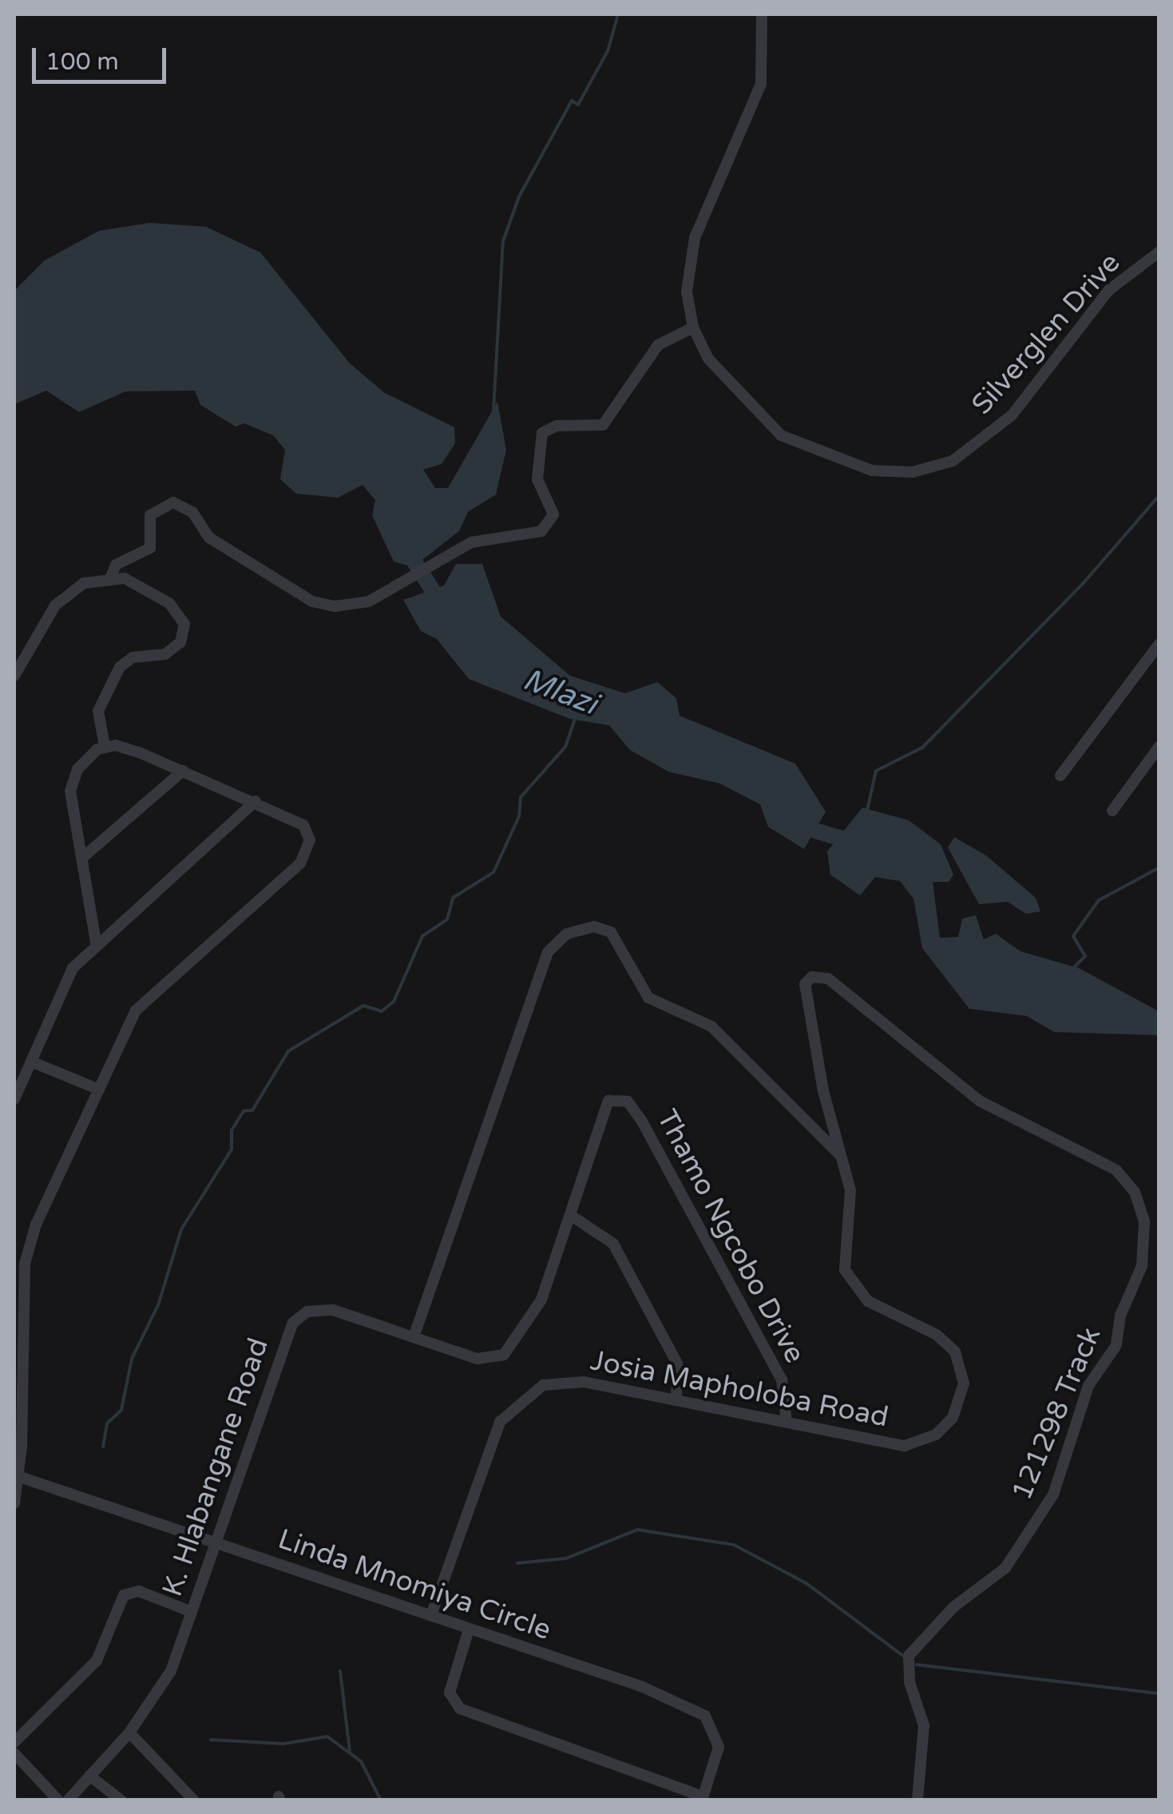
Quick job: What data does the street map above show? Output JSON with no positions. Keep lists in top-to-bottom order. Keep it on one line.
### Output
{"streets":{"street":["Silverglen Drive","Thamo Ngcobo Drive","Josia Mapholoba Road","121298 Track","K. Hlabangane Road","Linda Mnomiya Circle"]},"crossings":[["Thamo Ngcobo Drive","Josia Mapholoba Road"],["Thamo Ngcobo Drive","K. Hlabangane Road"],["Josia Mapholoba Road","121298 Track"],["Josia Mapholoba Road","Linda Mnomiya Circle"],["K. Hlabangane Road","Linda Mnomiya Circle"]],"water":["Mlazi"],"scale_bar":"100 m"}
